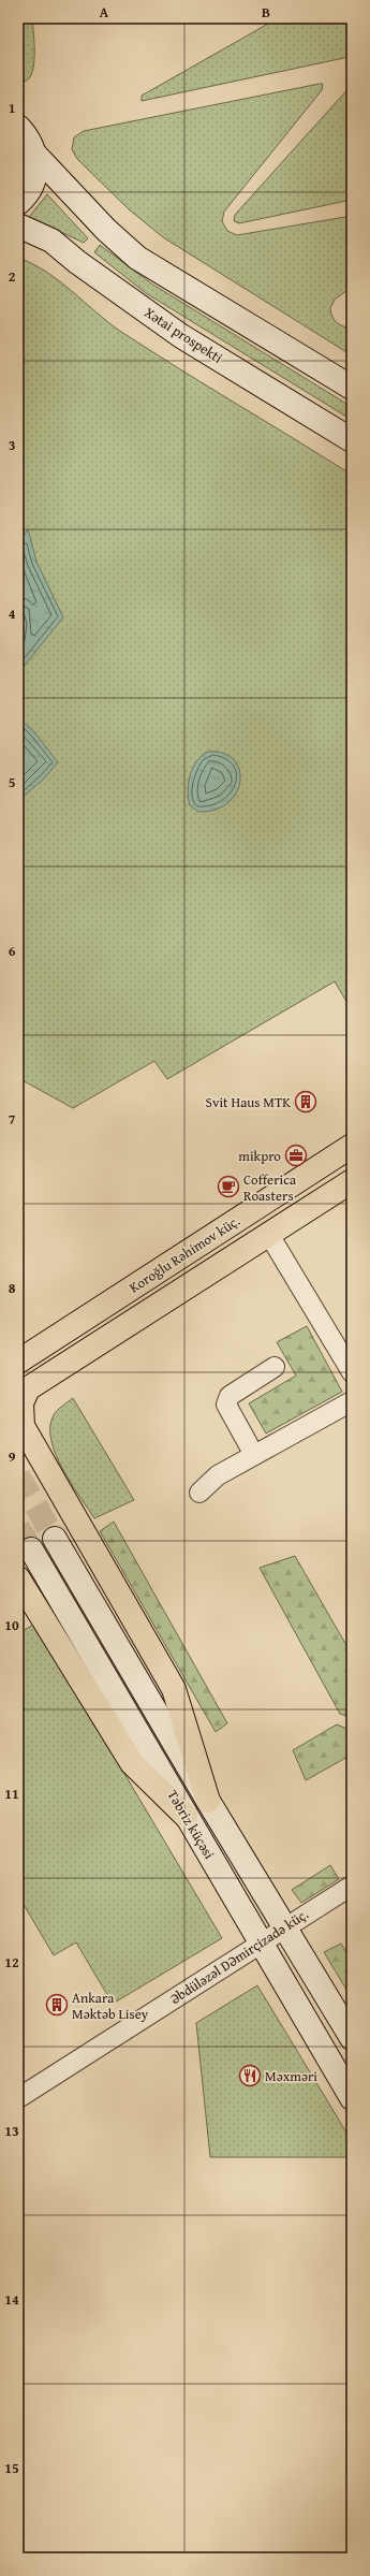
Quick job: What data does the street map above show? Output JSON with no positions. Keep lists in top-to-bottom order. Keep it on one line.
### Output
{"streets":{"main road":["Xətai prospekti","Koroğlu Rəhimov küç.","Təbriz küçəsi"],"street":["Əbdüləzəl DƏmirçizadə küç."]},"crossings":[["Təbriz küçəsi","Əbdüləzəl DƏmirçizadə küç."]],"places":{"building":["Svit Haus MTK","Ankara Məktəb Lisey"],"office":["mikpro"],"cafe":["Cofferica Roasters"],"restaurant":["Məxməri"]},"grid":{"columns":["A","B"],"rows":["1","2","3","4","5","6","7","8","9","10","11","12","13","14","15"]}}
